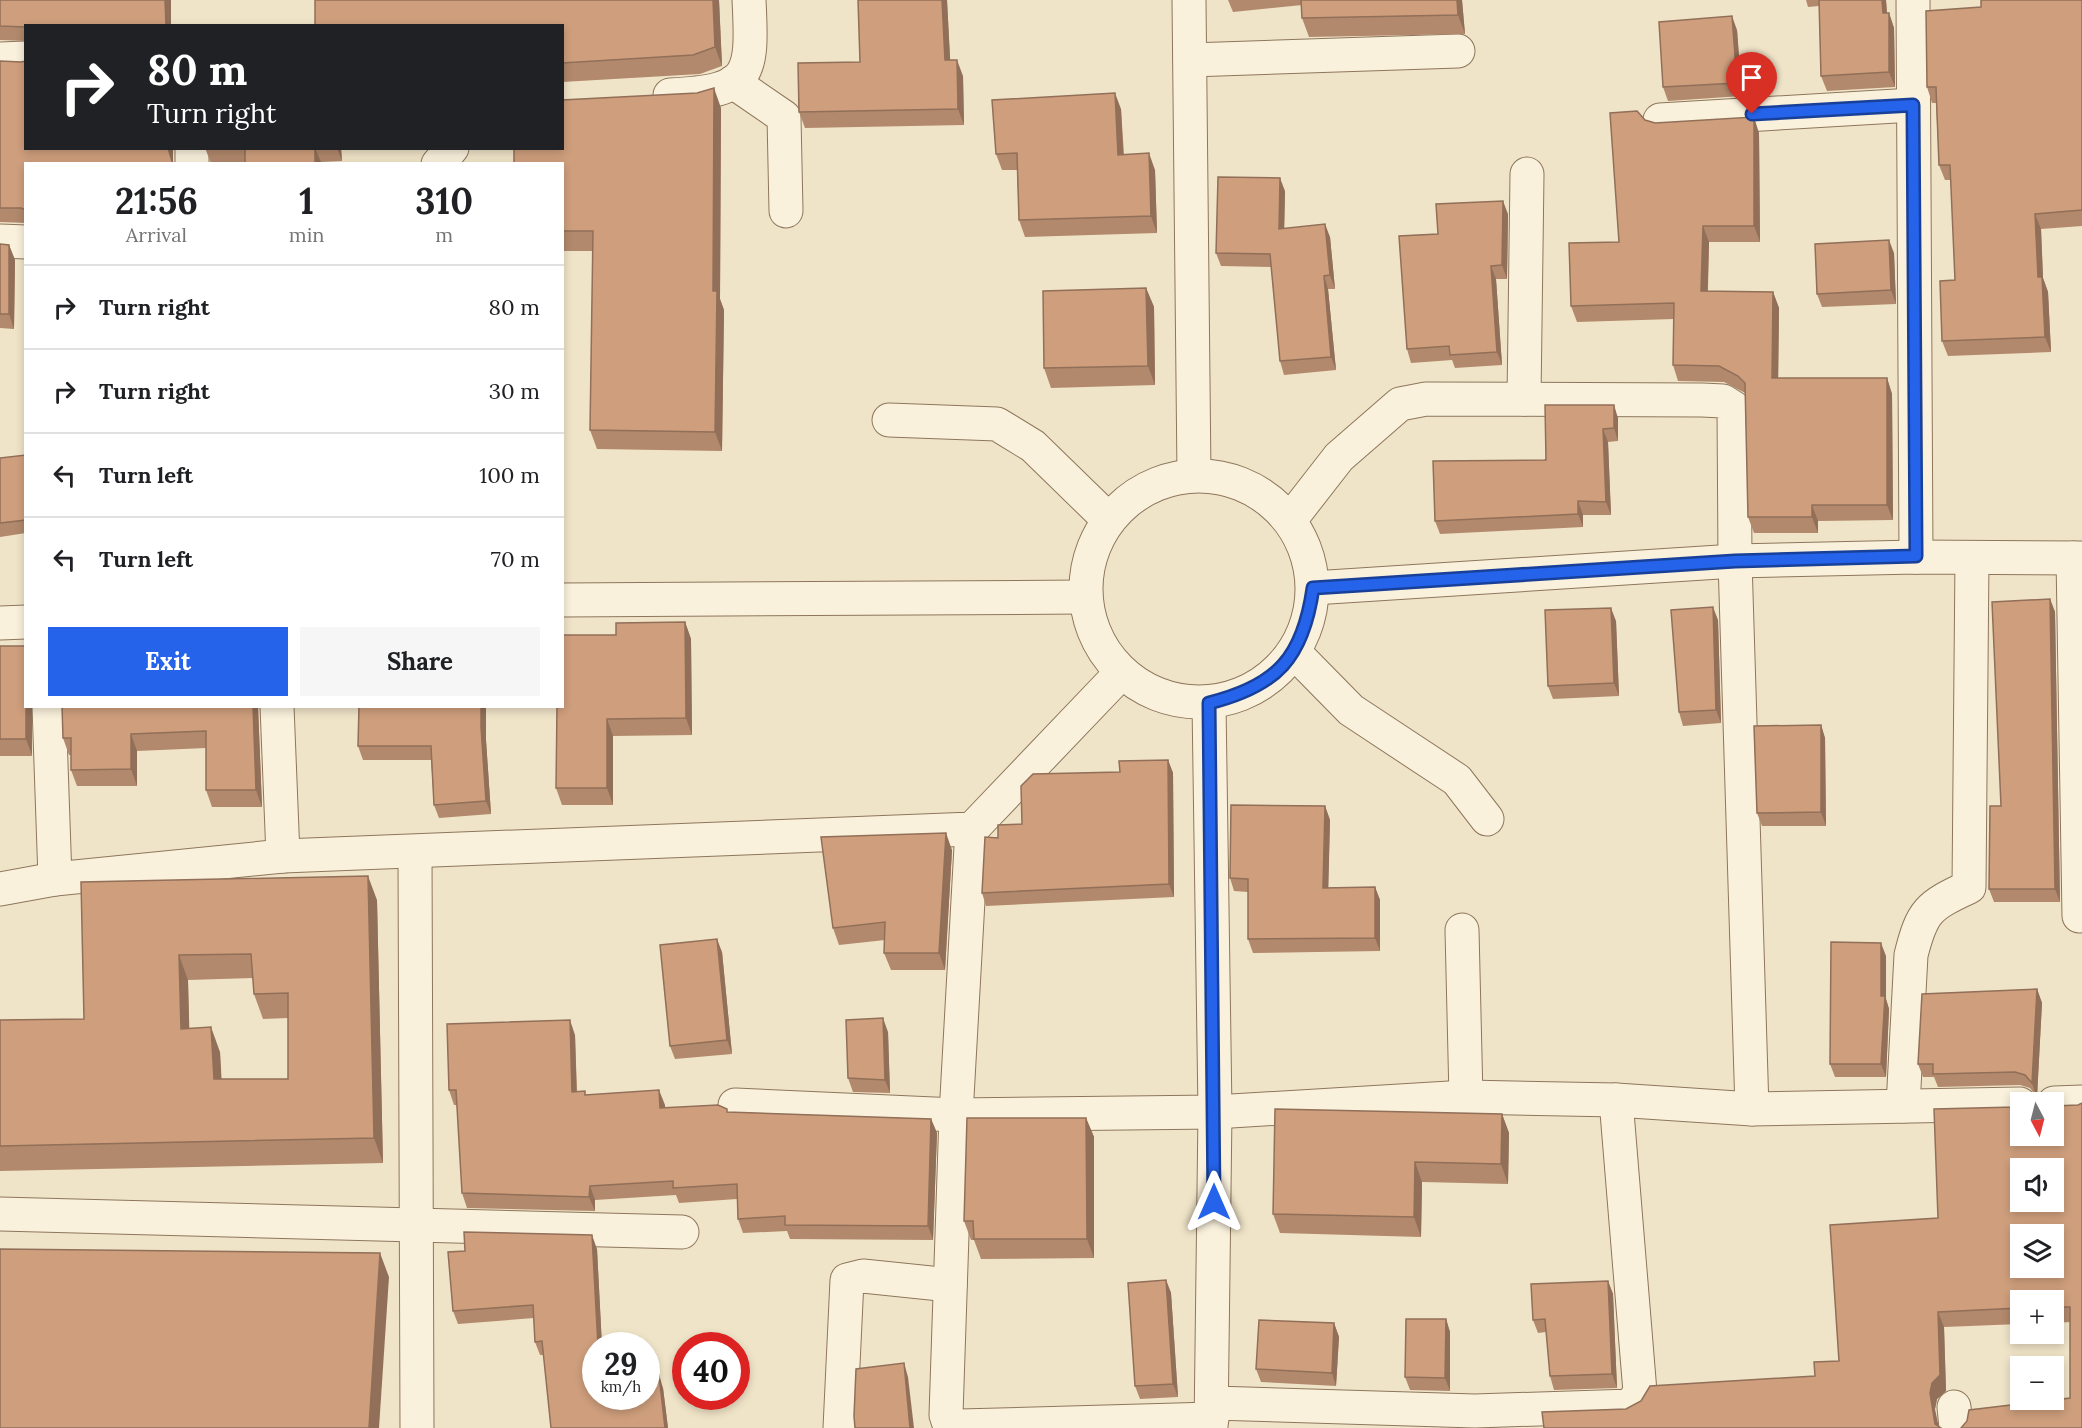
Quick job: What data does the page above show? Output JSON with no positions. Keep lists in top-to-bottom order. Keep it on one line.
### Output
{"north":"bottom","page":{"turn":["80 m","Turn right"],"eta":["21:56","Arrival","1","min","310","m"],"list":[{"name":"Turn right","value":"80 m"},{"name":"Turn right","value":"30 m"},{"name":"Turn left","value":"100 m"},{"name":"Turn left","value":"70 m"}],"buttons":["Exit","Share"],"map_buttons":["+","−"],"speed":"29 km/h","limit":"40"}}
